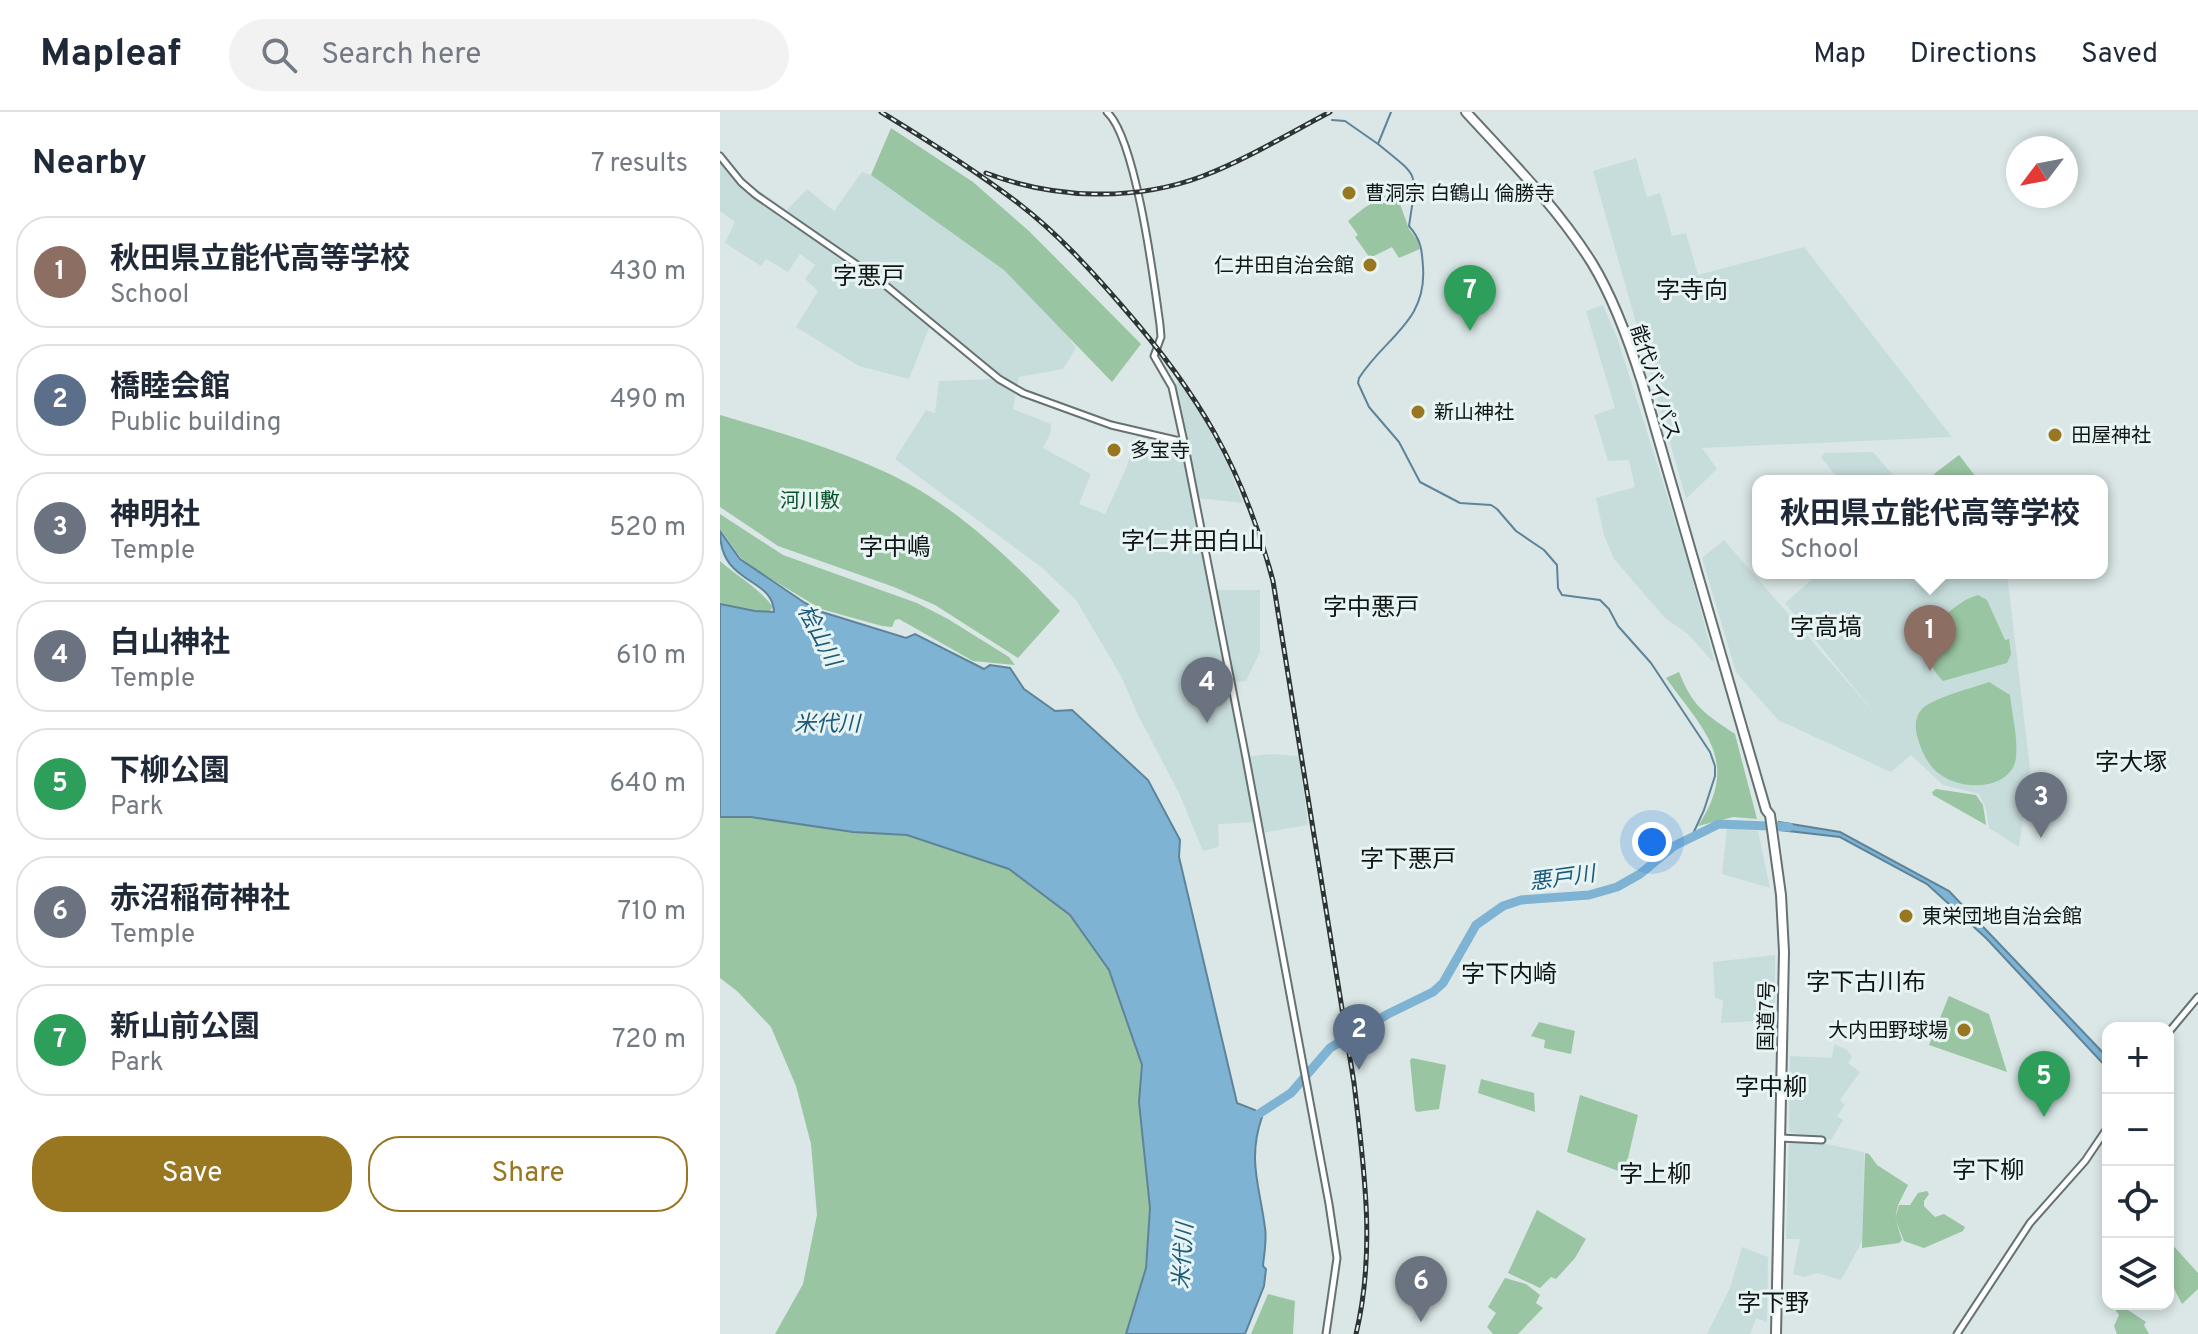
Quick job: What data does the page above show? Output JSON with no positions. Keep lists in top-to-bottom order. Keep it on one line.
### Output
{"streets":{"highway":["能代バイパス","国道7号"]},"crossings":[["能代バイパス","国道7号"]],"districts":["字悪戸","字寺向","字仁井田白山","字中嶋","字中悪戸","字高塙","字大塚","字下悪戸","字下内崎","字下古川布","字中柳","字下柳","字上柳","字下野"],"water":["桧山川","米代川","悪戸川"],"parks":["河川敷"],"places":["曹洞宗 白鶴山 倫勝寺","仁井田自治会館","新山神社","田屋神社","多宝寺","東栄団地自治会館","大内田野球場"],"north":"bottom left","page":{"header":"Mapleaf","search":"Search here","nav":["Map","Directions","Saved"],"heading":["Nearby","7 results"],"list":[{"mark":"1","name":"秋田県立能代高等学校","note":"School","value":"430 m"},{"mark":"2","name":"橋睦会館","note":"Public building","value":"490 m"},{"mark":"3","name":"神明社","note":"Temple","value":"520 m"},{"mark":"4","name":"白山神社","note":"Temple","value":"610 m"},{"mark":"5","name":"下柳公園","note":"Park","value":"640 m"},{"mark":"6","name":"赤沼稲荷神社","note":"Temple","value":"710 m"},{"mark":"7","name":"新山前公園","note":"Park","value":"720 m"}],"pins":["7","1","4","3","2","5","6"],"popup":["秋田県立能代高等学校","School"],"map_buttons":["+","−"],"buttons":["Save","Share"]}}
